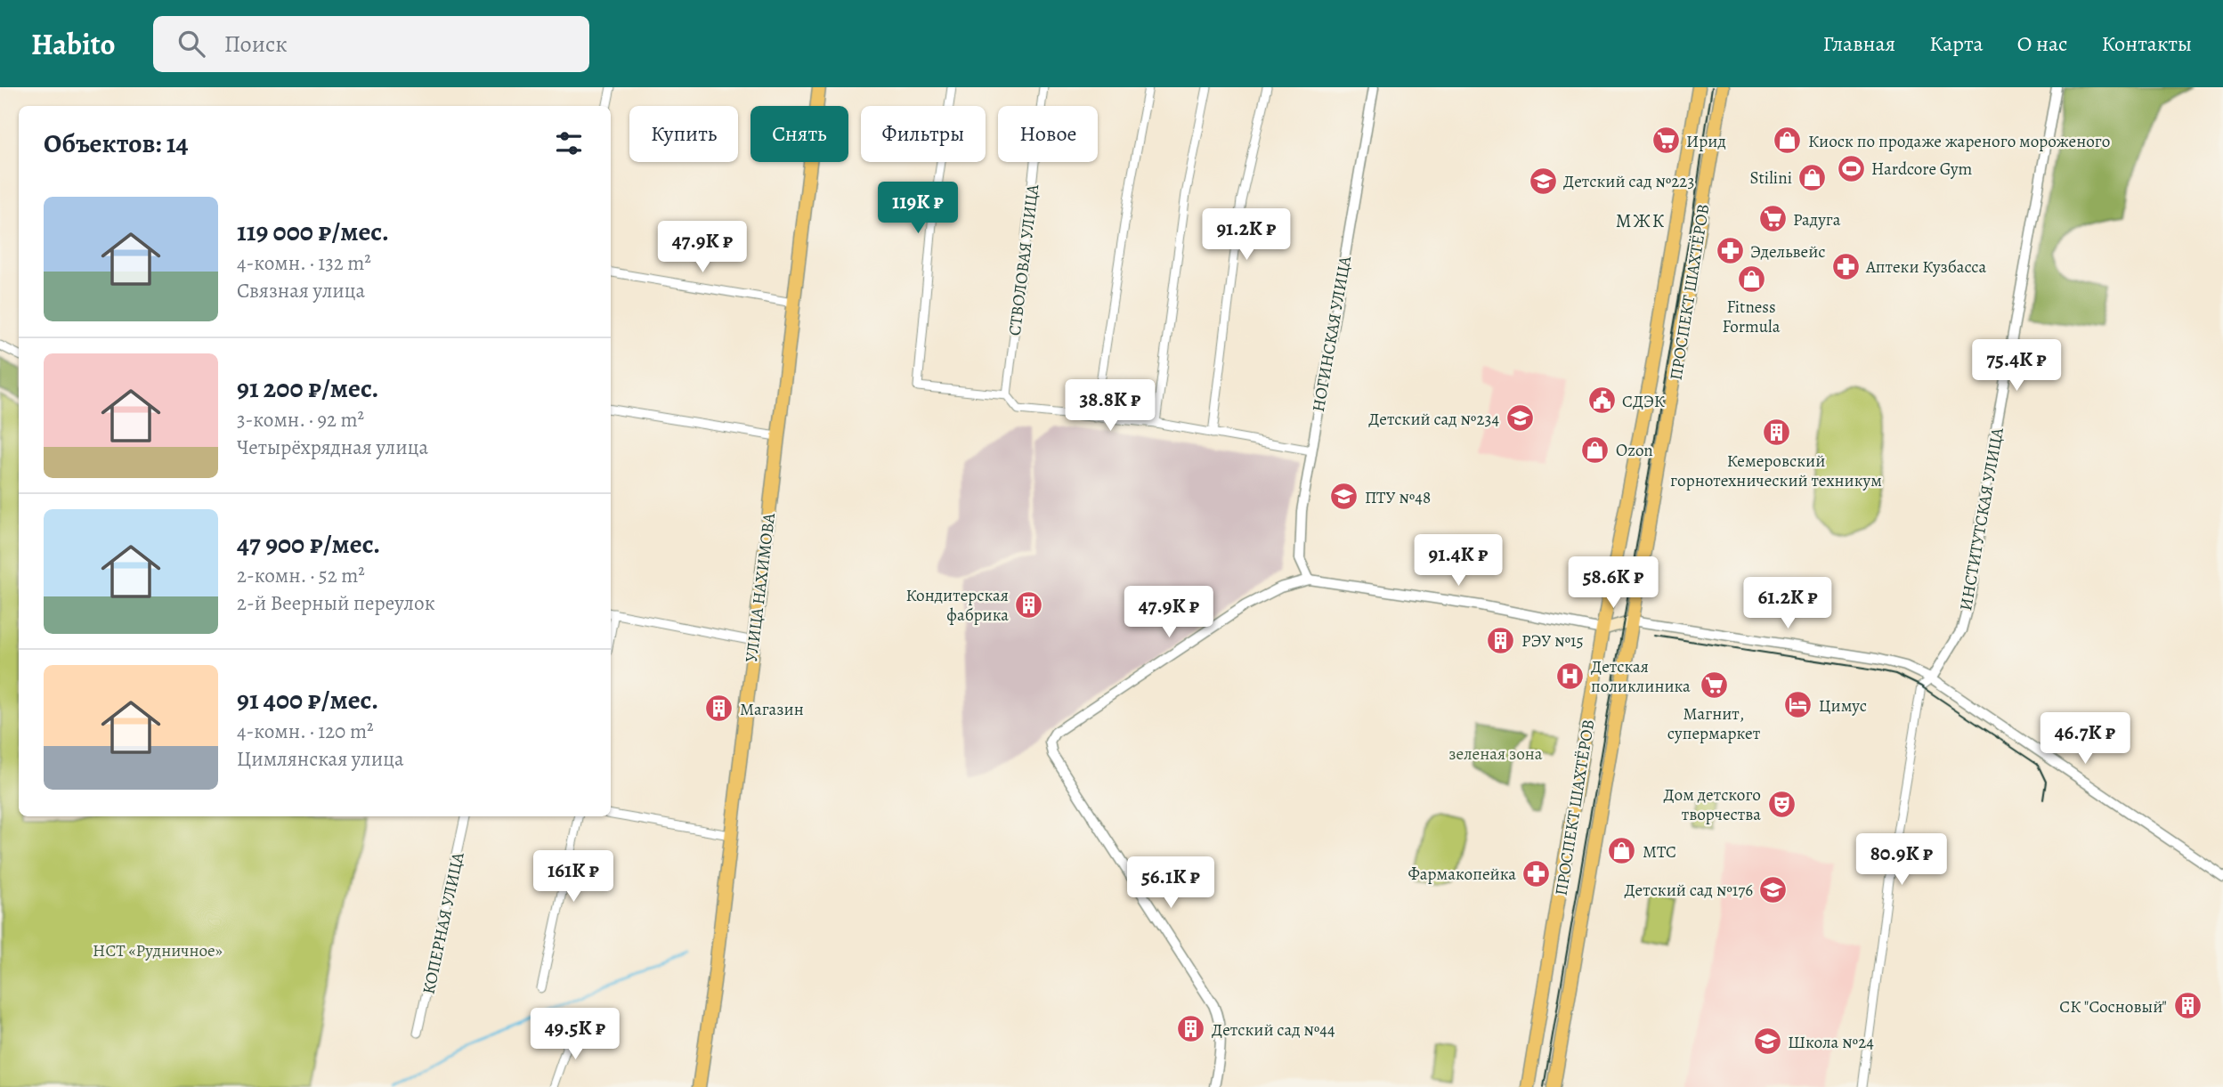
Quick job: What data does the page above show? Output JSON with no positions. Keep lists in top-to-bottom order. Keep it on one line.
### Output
{"streets":{"main road":["ПРОСПЕКТ ШАХТЁРОВ","УЛИЦА НАХИМОВА"],"street":["СТВОЛОВАЯ УЛИЦА","НОГИНСКАЯ УЛИЦА","ИНСТИТУТСКАЯ УЛИЦА","КОПЕРНАЯ УЛИЦА"]},"districts":["МЖК"],"parks":["зеленая зона","НСТ «Рудничное»"],"places":{"supermarket":["Ирид","Радуга","Магнит, супермаркет"],"shop":["Киоск по продаже жареного мороженого","Stilini","Fitness Formula","Ozon","МТС"],"sports":["Hardcore Gym"],"school or university":["Детский сад №223","Детский сад №234","ПТУ №48","Детский сад №176","Школа №24"],"pharmacy":["Эдельвейс","Аптеки Кузбасса","Фармакопейка"],"public building":["СДЭК"],"building":["Кемеровский горнотехнический техникум","Кондитерская фабрика","РЭУ №15","Магазин","СК \"Сосновый\"","Детский сад №44"],"hospital":["Детская поликлиника"],"hotel":["Цимус"],"theatre":["Дом детского творчества"]},"page":{"header":"Habito","search":"Поиск","nav":["Главная","Карта","О нас","Контакты"],"chip":["Купить","Снять","Фильтры","Новое"],"heading":"Объектов: 14","list":[{"name":"119 000 ₽/мес.","note":"4-комн. · 132 m² · Связная улица"},{"name":"91 200 ₽/мес.","note":"3-комн. · 92 m² · Четырёхрядная улица"},{"name":"47 900 ₽/мес.","note":"2-комн. · 52 m² · 2-й Веерный переулок"},{"name":"91 400 ₽/мес.","note":"4-комн. · 120 m² · Цимлянская улица"}],"price":["119K ₽","91.2K ₽","47.9K ₽","75.4K ₽","38.8K ₽","91.4K ₽","58.6K ₽","61.2K ₽","47.9K ₽","46.7K ₽","80.9K ₽","161K ₽","56.1K ₽","49.5K ₽"]}}
